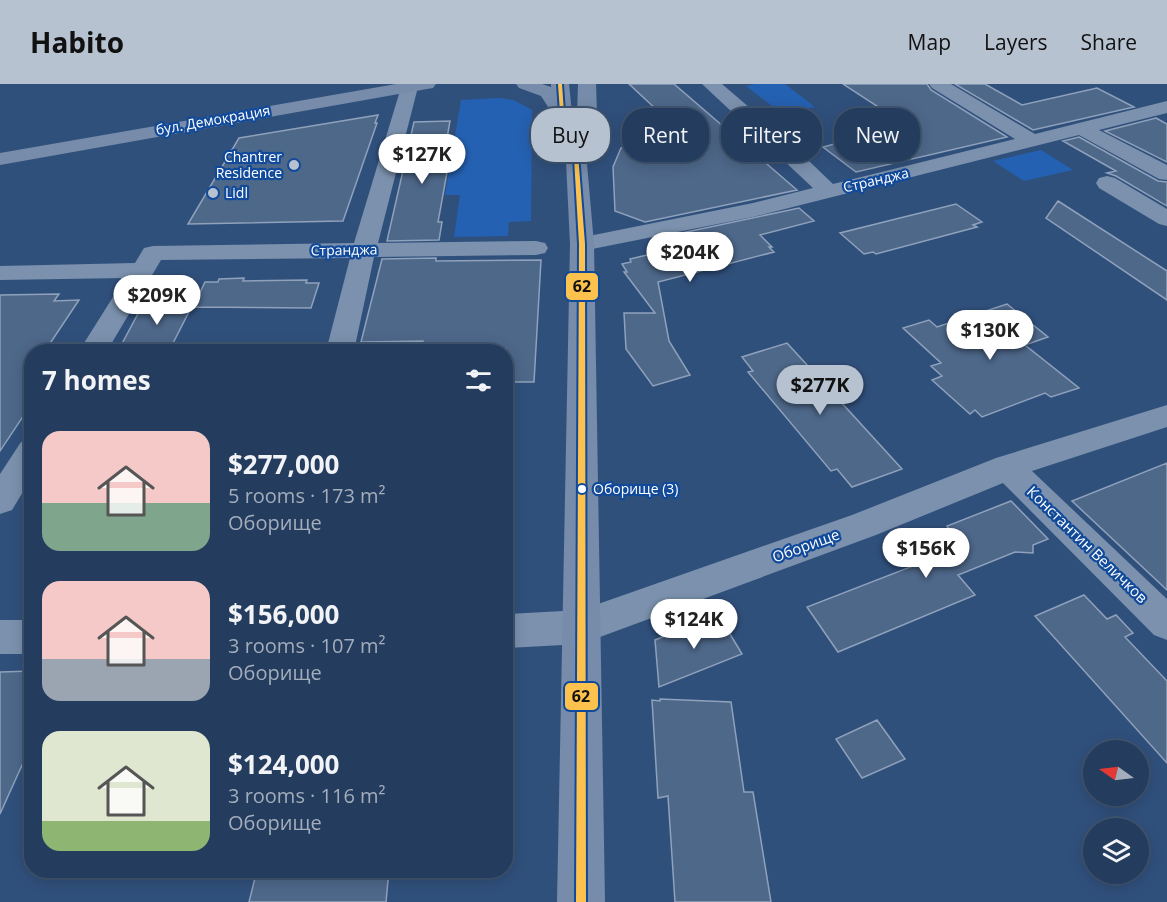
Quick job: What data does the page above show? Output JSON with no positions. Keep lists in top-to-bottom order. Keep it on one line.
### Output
{"streets":{"main road":["бул. Демокрация"],"street":["Странджа","Константин Величков","Оборище"]},"crossings":[["Константин Величков","Оборище"]],"places":["Chantrer Residence","Lidl","Оборище (3)"],"lines":["transit line 62"],"north":"left","page":{"header":"Habito","nav":["Map","Layers","Share"],"chip":["Buy","Rent","Filters","New"],"price":["$127K","$204K","$209K","$130K","$277K","$156K","$124K"],"heading":"7 homes","list":[{"name":"$277,000","note":"5 rooms · 173 m² · Оборище"},{"name":"$156,000","note":"3 rooms · 107 m² · Оборище"},{"name":"$124,000","note":"3 rooms · 116 m² · Оборище"}]}}
